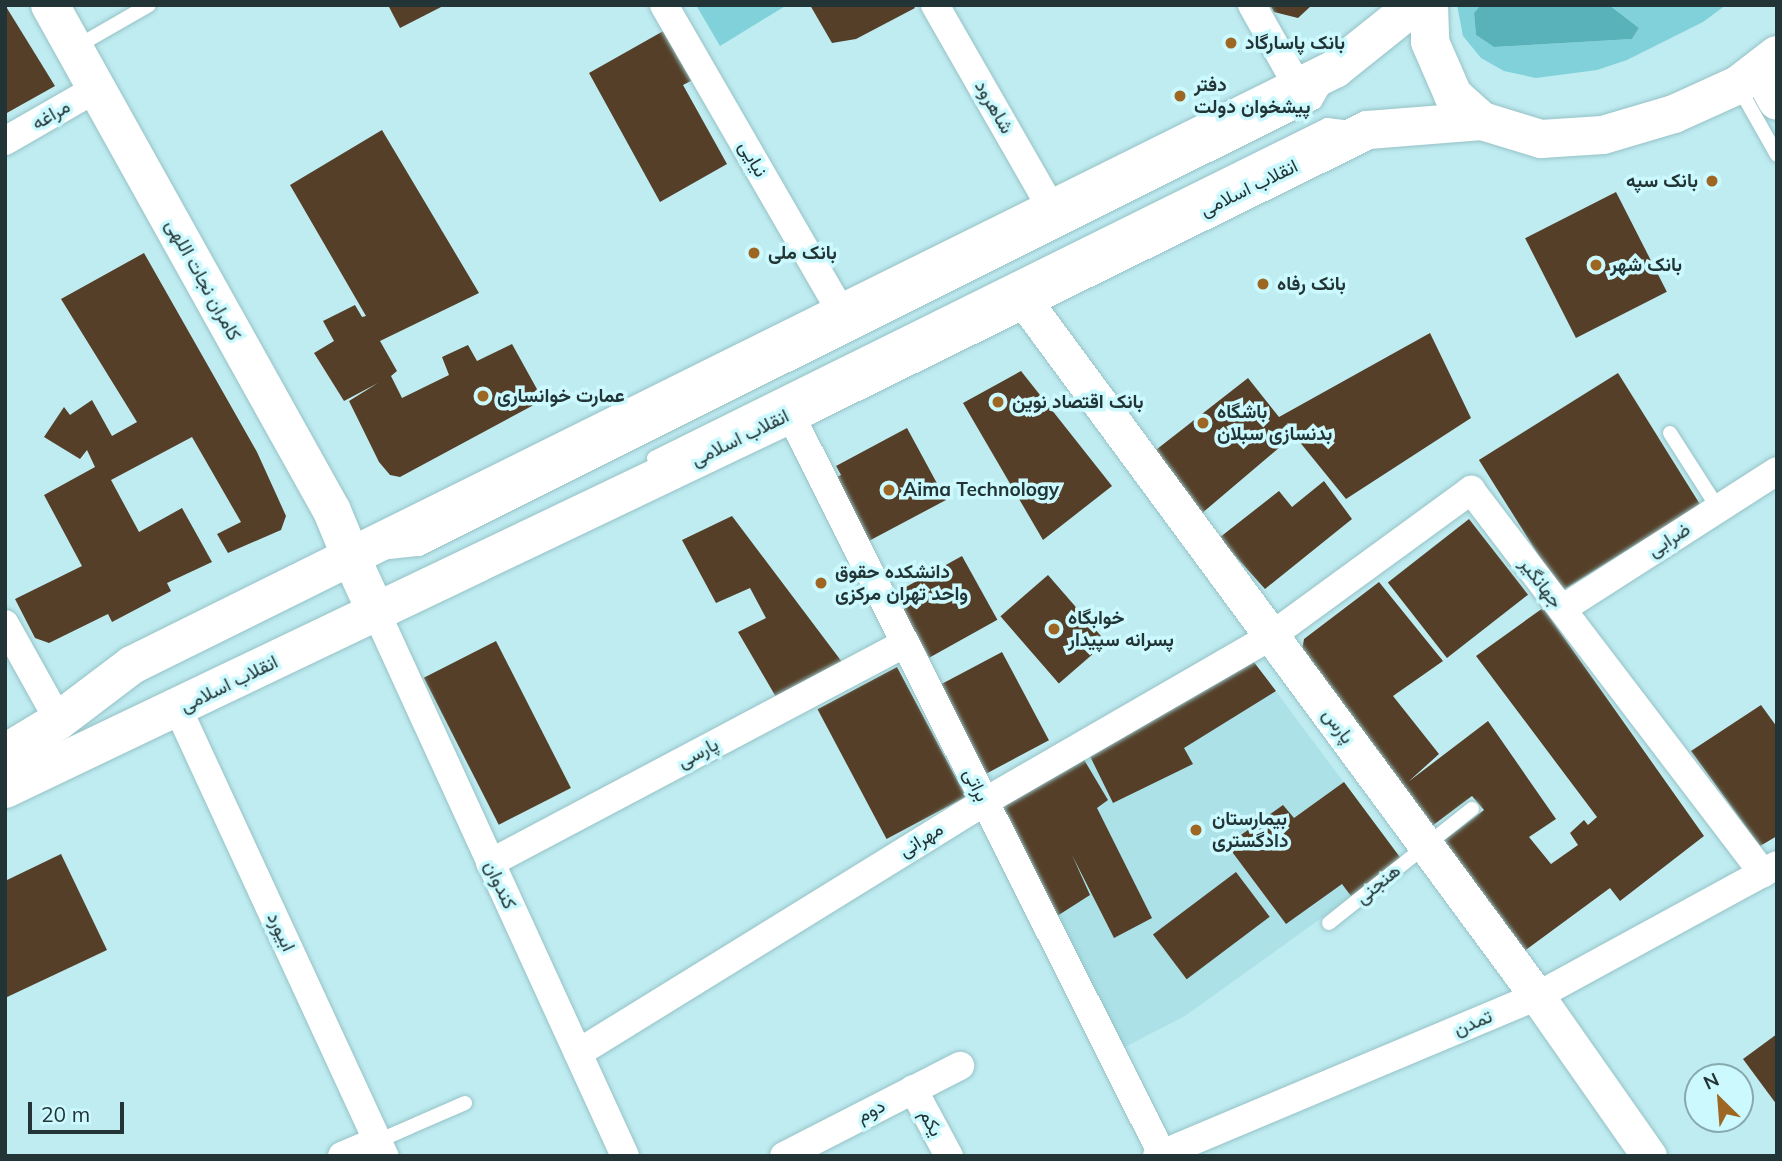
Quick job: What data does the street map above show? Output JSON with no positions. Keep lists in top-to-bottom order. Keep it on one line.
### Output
{"streets":{"main road":["انقلاب اسلامی","کامران نجات اللهی"],"street":["شاهرود","مراغه","نیایی","ضرابی","جهانگیر","پارس","پارسی","براتی","مهرانی","کندوان","ابیورد","تمدن","دوم","یکم"],"lane":["هنجنی"]},"crossings":[["مراغه","کامران نجات اللهی"],["انقلاب اسلامی","کامران نجات اللهی"],["انقلاب اسلامی","پارس"],["انقلاب اسلامی","براتی"],["انقلاب اسلامی","کندوان"],["انقلاب اسلامی","ابیورد"],["کامران نجات اللهی","کندوان"],["ضرابی","جهانگیر"],["جهانگیر","پارس"],["جهانگیر","مهرانی"],["جهانگیر","تمدن"],["پارس","مهرانی"],["پارس","هنجنی"],["پارس","تمدن"],["پارسی","براتی"],["پارسی","کندوان"],["براتی","مهرانی"],["براتی","تمدن"],["مهرانی","کندوان"],["دوم","یکم"]],"places":["بانک پاسارگاد","دفتر پیشخوان دولت","بانک سپه","بانک ملی","بانک شهر","بانک رفاه","عمارت خوانساری","بانک اقتصاد نوین","باشگاه بدنسازی سبلان","Aima Technology","دانشکده حقوق واحد تهران مرکزی","خوابگاه پسرانه سپیدار","بیمارستان دادگستری"],"scale_bar":"20 m","north":"top left"}
